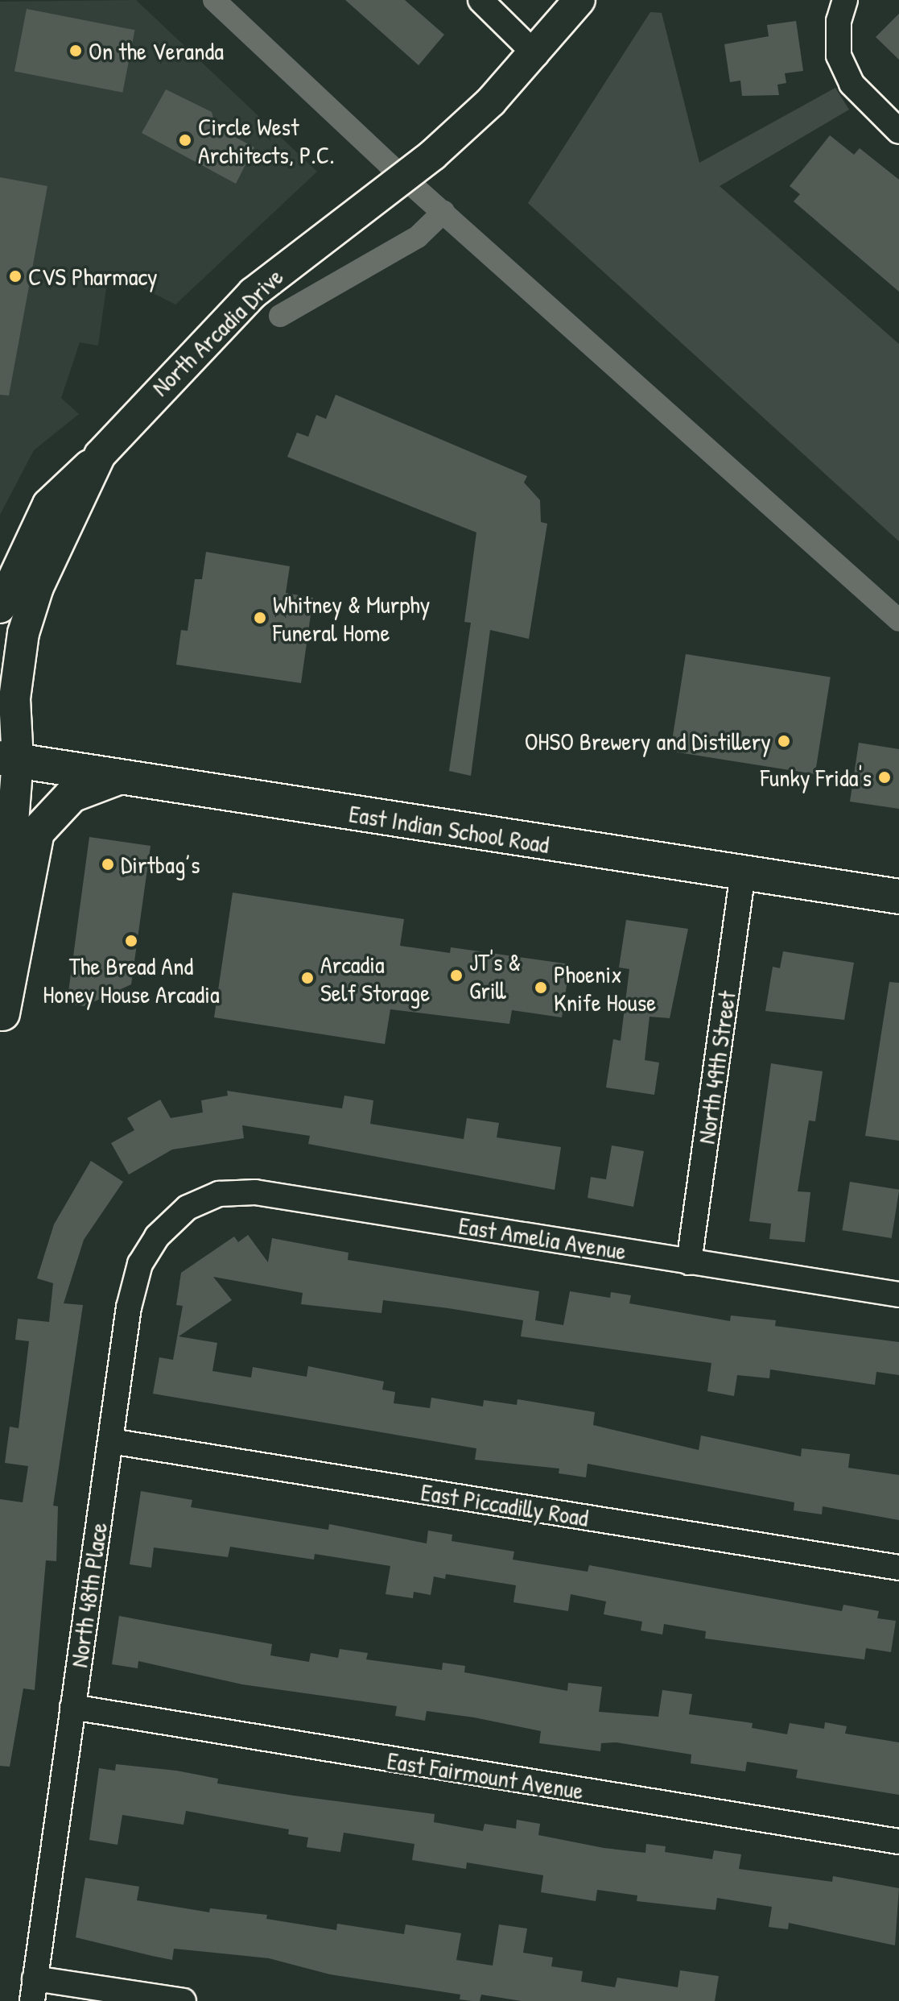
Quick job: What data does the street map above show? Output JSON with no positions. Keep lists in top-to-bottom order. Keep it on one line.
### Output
{"streets":{"main road":["East Indian School Road"],"street":["North Arcadia Drive","North 49th Street","East Amelia Avenue","East Piccadilly Road","North 48th Place","East Fairmount Avenue"]},"crossings":[["North Arcadia Drive","East Indian School Road"],["East Indian School Road","North 49th Street"],["North 49th Street","East Amelia Avenue"],["East Amelia Avenue","North 48th Place"],["East Piccadilly Road","North 48th Place"],["North 48th Place","East Fairmount Avenue"]],"places":["On the Veranda","Circle West Architects, P.C.","CVS Pharmacy","Whitney & Murphy Funeral Home","OHSO Brewery and Distillery","Funky Frida's","Dirtbag’s","The Bread And Honey House Arcadia","JT's & Grill","Arcadia Self Storage","Phoenix Knife House"]}
